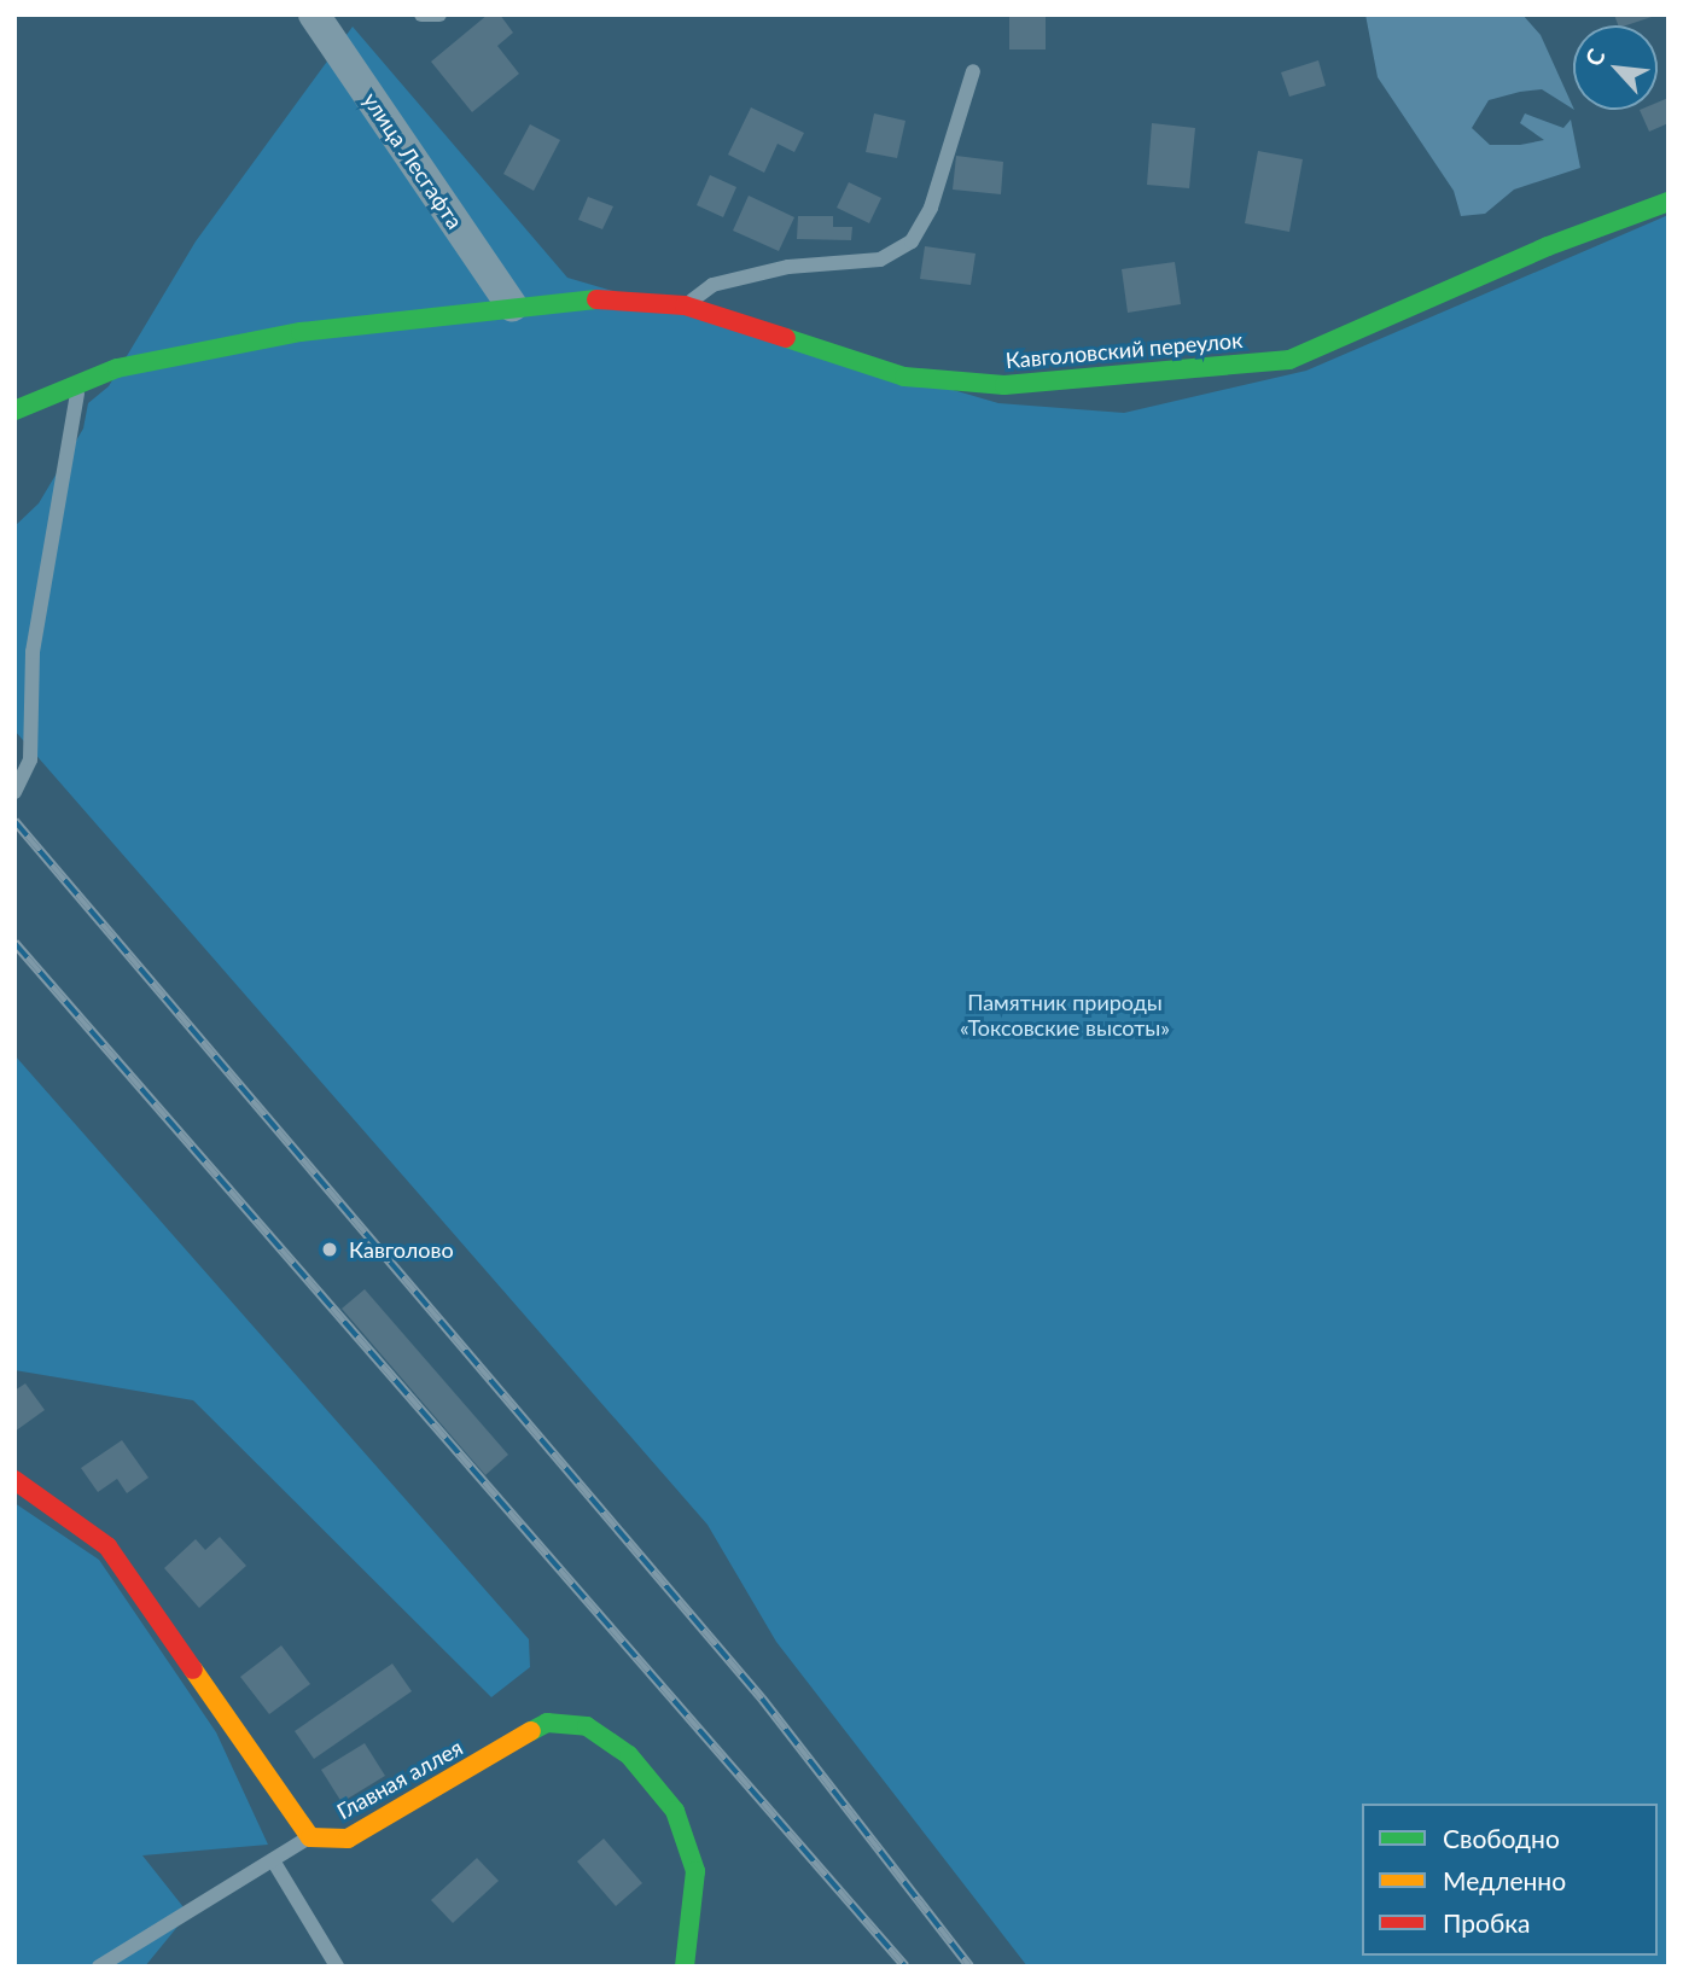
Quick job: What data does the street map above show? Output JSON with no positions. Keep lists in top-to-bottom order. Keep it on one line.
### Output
{"streets":{"street":["улица Лесгафта","Кавголовский переулок","Главная аллея"]},"crossings":[["улица Лесгафта","Кавголовский переулок"]],"parks":["Памятник природы «Токсовские высоты»"],"places":["Кавголово"],"legend":["Свободно","Медленно","Пробка"],"north":"top left"}
